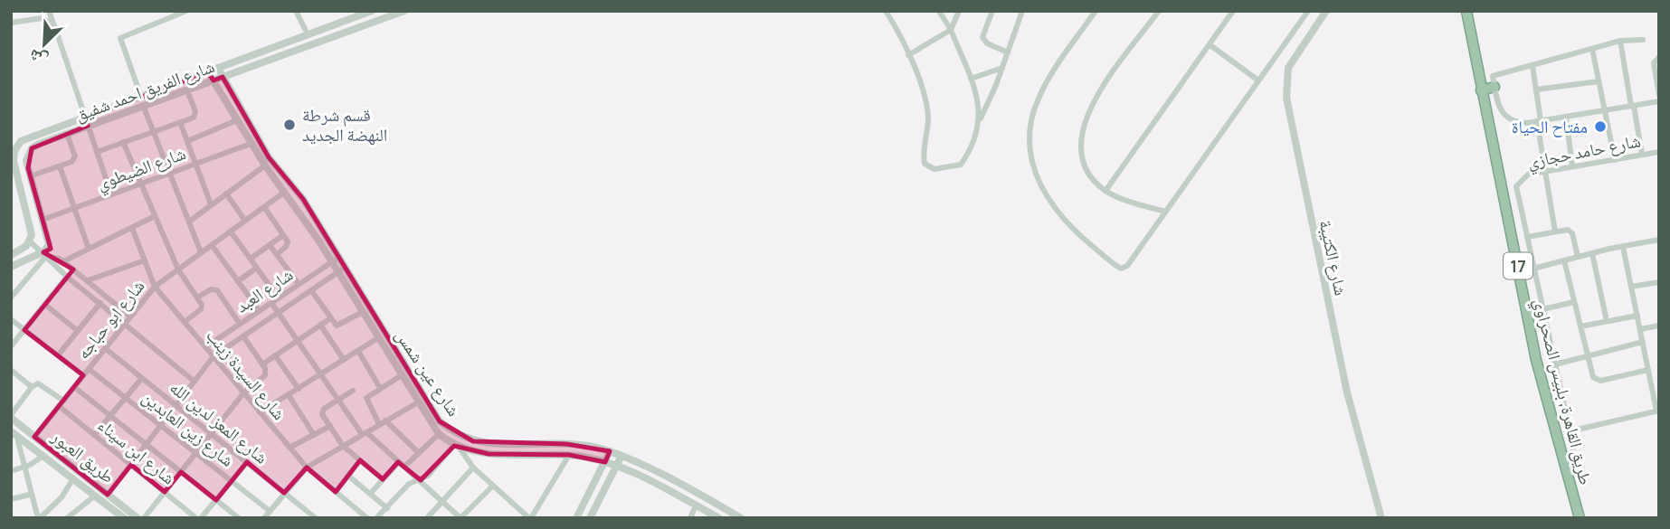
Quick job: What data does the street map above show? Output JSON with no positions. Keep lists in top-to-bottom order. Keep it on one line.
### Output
{"streets":{"highway":["17","طريق القاهرة, بلبيس الصحراوي"],"street":["شارع الفريق احمد شفيق","شارع حامد حجازي","شارع الضيطوي","شارع الكتيبة","شارع العبد","شارع ابو حباجه","شارع عين شمس","شارع السيدة زينب","شارع المعز لدين الله","شارع زين العابدين","شارع ابن سيناء","طريق العبور"]},"crossings":[["شارع الفريق احمد شفيق","شارع الضيطوي"],["شارع الفريق احمد شفيق","شارع عين شمس"],["شارع حامد حجازي","طريق القاهرة, بلبيس الصحراوي"],["شارع الضيطوي","شارع عين شمس"],["شارع العبد","شارع عين شمس"],["شارع العبد","شارع السيدة زينب"],["شارع العبد","شارع المعز لدين الله"],["شارع العبد","شارع زين العابدين"],["شارع العبد","شارع ابن سيناء"],["شارع العبد","طريق العبور"],["شارع ابو حباجه","شارع عين شمس"],["شارع ابو حباجه","شارع السيدة زينب"],["شارع ابو حباجه","شارع المعز لدين الله"],["شارع ابو حباجه","شارع زين العابدين"],["شارع ابو حباجه","شارع ابن سيناء"],["شارع ابو حباجه","طريق العبور"]],"places":["قسم شرطة النهضة الجديد","مفتاح الحياة"],"north":"bottom left"}
